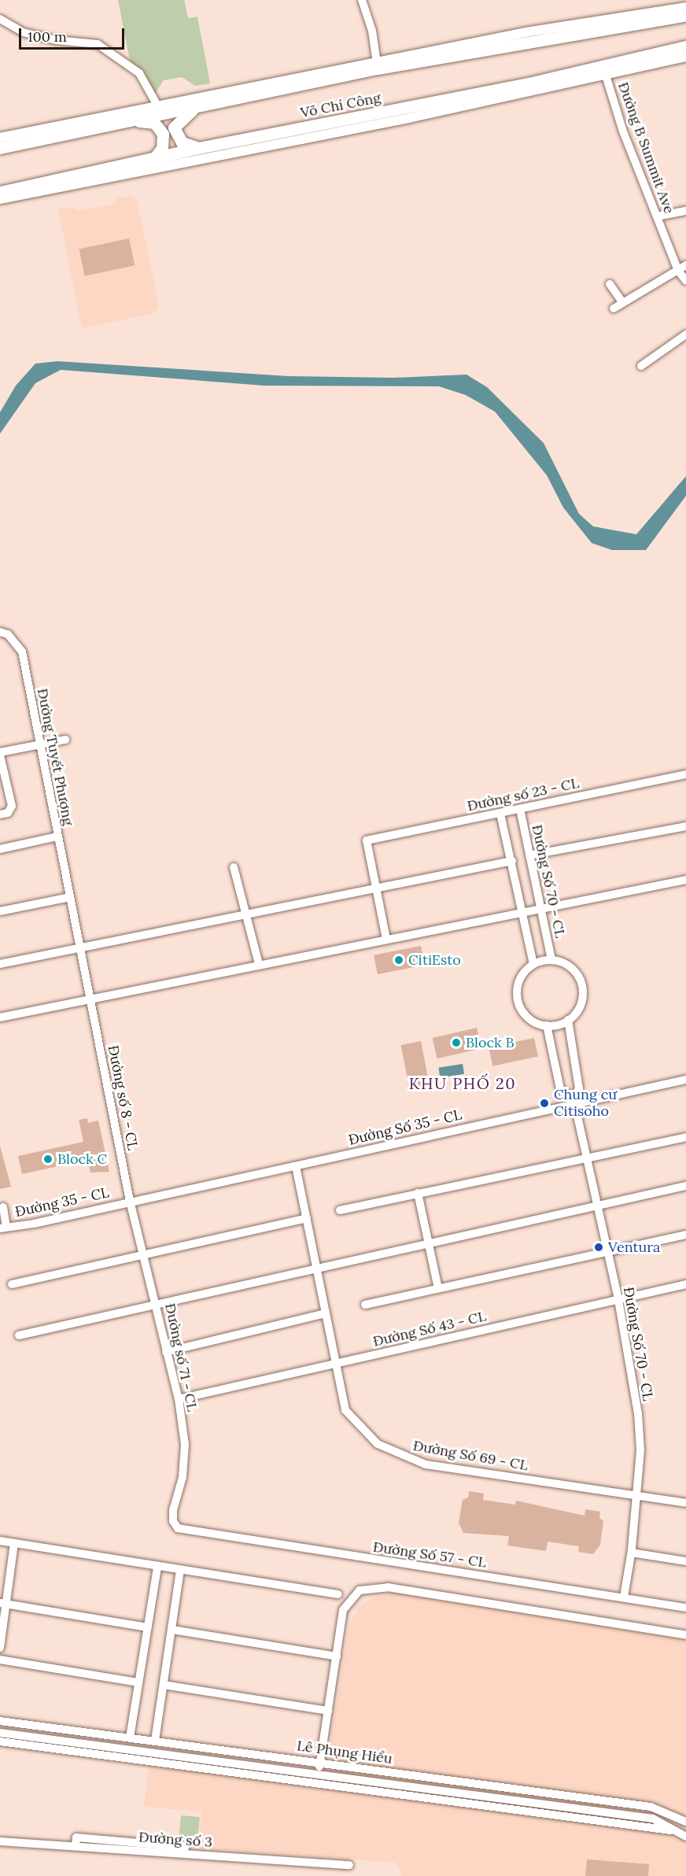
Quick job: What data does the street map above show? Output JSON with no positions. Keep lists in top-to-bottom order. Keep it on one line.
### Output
{"streets":{"highway":["Võ Chí Công"],"street":["Đường B Summit Ave","Đường Tuyết Phượng","Đường số 23 - CL","Đường Số 70 - CL","Đường số 8 - CL","Đường Số 35 - CL","Đường 35 - CL","Đường Số 43 - CL","Đường số 71 - CL","Đường Số 69 - CL","Đường Số 57 - CL","Lê Phụng Hiểu","Đường số 3"]},"crossings":[["Võ Chí Công","Đường B Summit Ave"],["Đường Tuyết Phượng","Đường số 8 - CL"],["Đường số 23 - CL","Đường Số 70 - CL"],["Đường Số 70 - CL","Đường Số 35 - CL"],["Đường Số 70 - CL","Đường Số 43 - CL"],["Đường Số 70 - CL","Đường Số 69 - CL"],["Đường Số 70 - CL","Đường Số 57 - CL"],["Đường số 8 - CL","Đường Số 35 - CL"],["Đường số 8 - CL","Đường 35 - CL"],["Đường số 8 - CL","Đường số 71 - CL"],["Đường Số 35 - CL","Đường 35 - CL"],["Đường Số 35 - CL","Đường số 71 - CL"],["Đường Số 35 - CL","Đường Số 69 - CL"],["Đường 35 - CL","Đường số 71 - CL"],["Đường Số 43 - CL","Đường số 71 - CL"],["Đường Số 43 - CL","Đường Số 69 - CL"],["Đường số 71 - CL","Đường Số 57 - CL"]],"districts":["KHU PHỐ 20"],"places":["CitiEsto","Block B","Chung cư Citisoho","Block C","Ventura"],"scale_bar":"100 m"}
